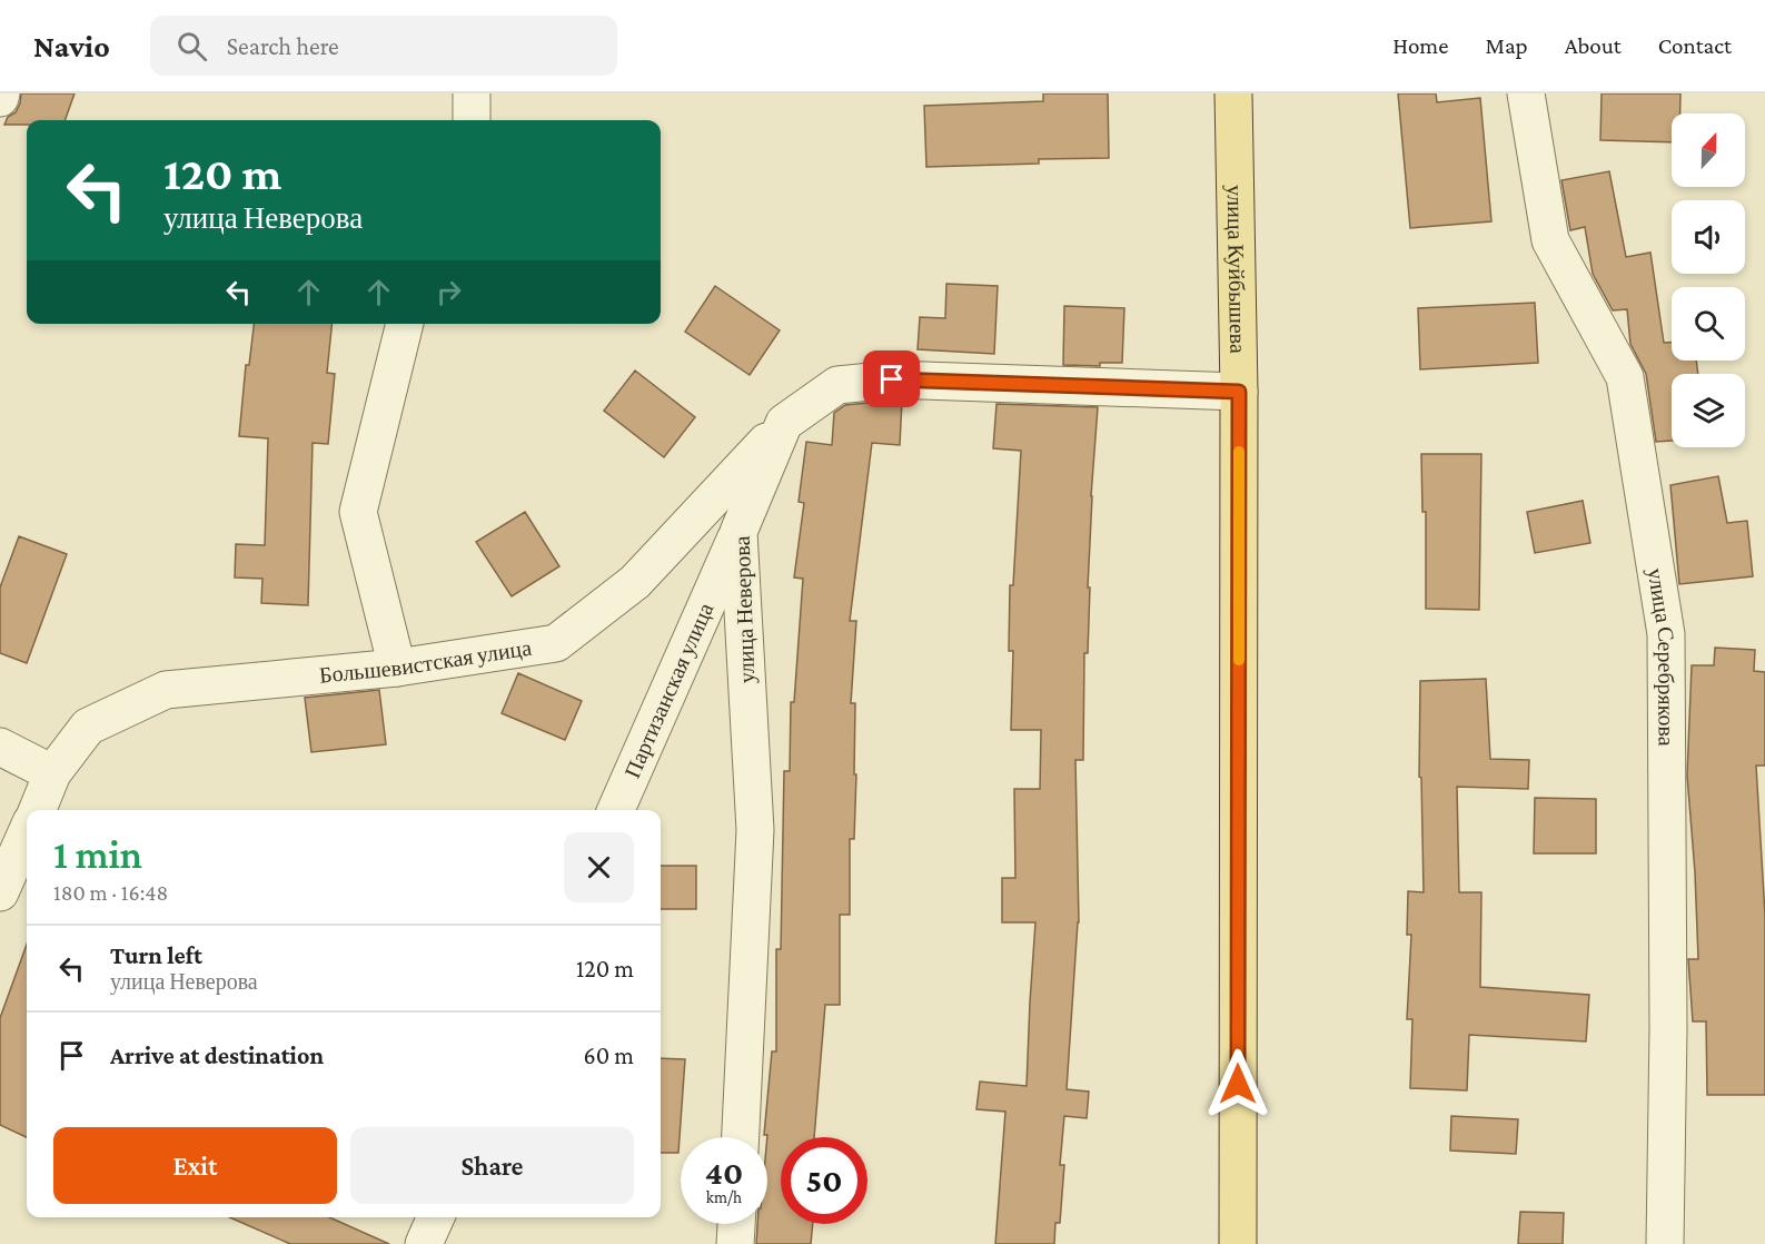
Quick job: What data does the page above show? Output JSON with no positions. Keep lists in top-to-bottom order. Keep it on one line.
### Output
{"streets":{"main road":["улица Куйбышева"],"street":["улица Неверова","улица Серебрякова","Большевистская улица","Партизанская улица"]},"crossings":[["улица Неверова","Большевистская улица"],["улица Неверова","Партизанская улица"]],"north":"top","page":{"header":"Navio","search":"Search here","nav":["Home","Map","About","Contact"],"turn":["120 m","улица Неверова"],"heading":["1 min","180 m · 16:48"],"list":[{"name":"Turn left","note":"улица Неверова","value":"120 m"},{"name":"Arrive at destination","value":"60 m"}],"buttons":["Exit","Share"],"speed":"40 km/h","limit":"50"}}
